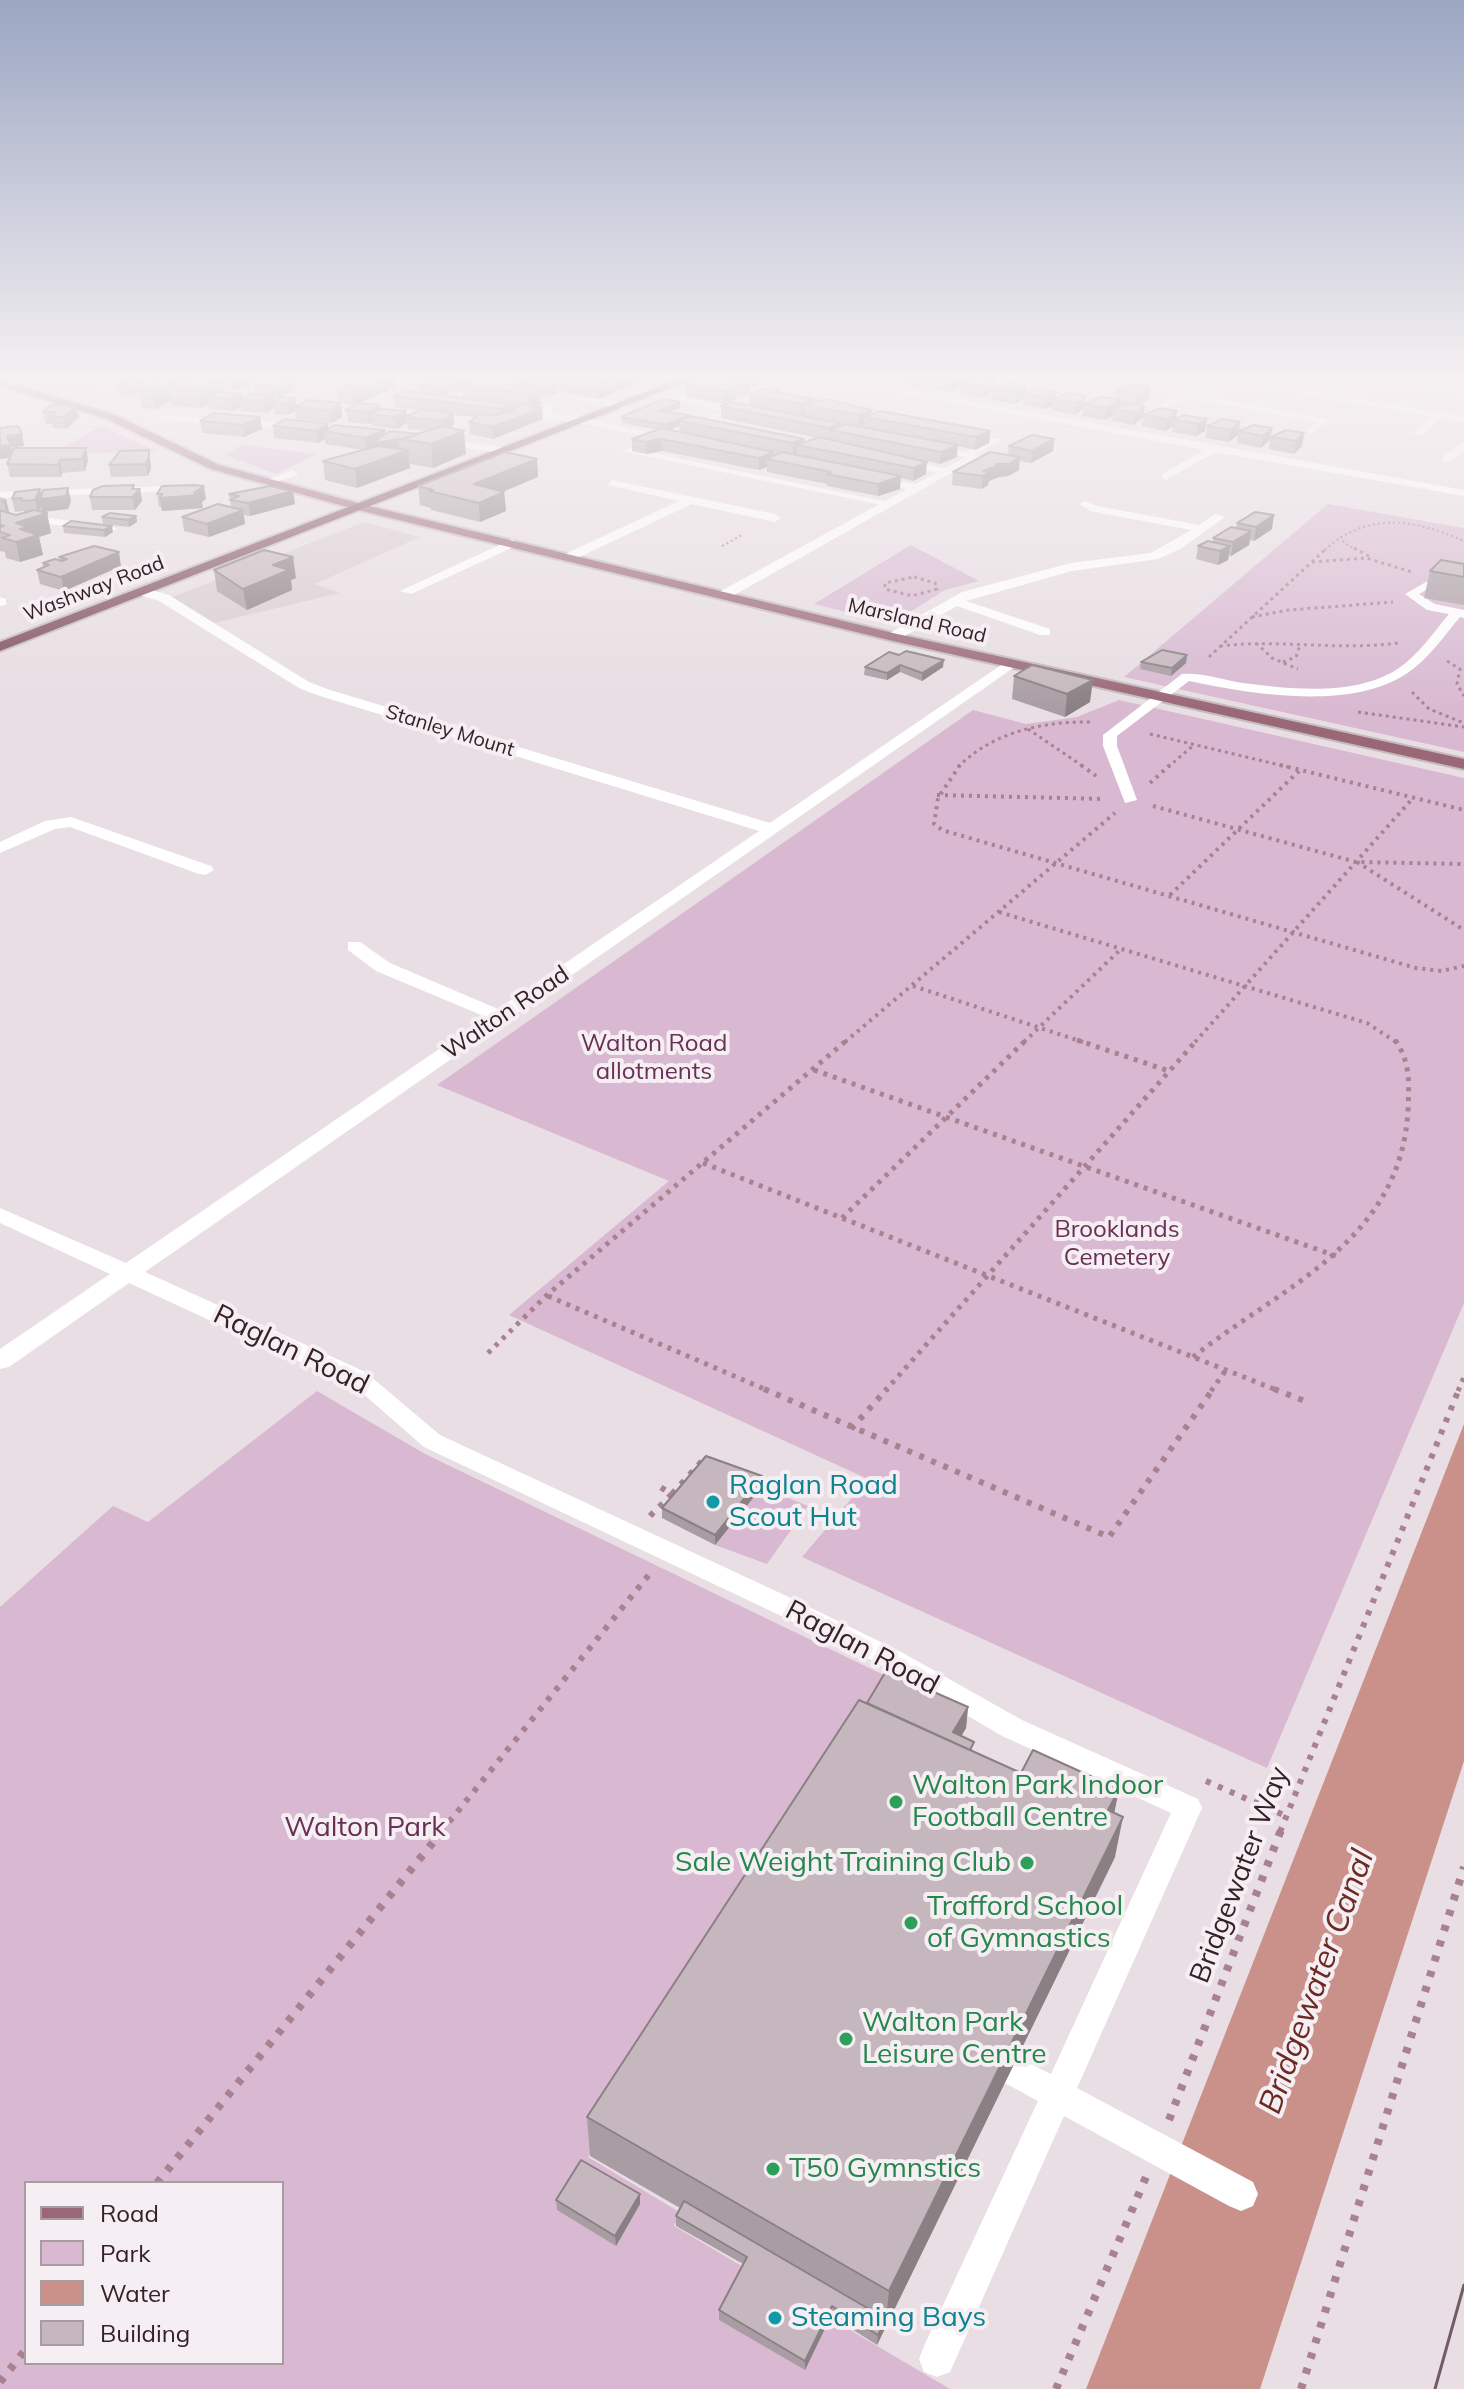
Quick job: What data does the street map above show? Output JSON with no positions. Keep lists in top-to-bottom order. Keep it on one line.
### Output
{"streets":{"highway":["Washway Road"],"main road":["Marsland Road"],"street":["Stanley Mount","Walton Road","Raglan Road"],"path":["Bridgewater Way"]},"crossings":[["Washway Road","Marsland Road"],["Washway Road","Stanley Mount"],["Marsland Road","Walton Road"],["Stanley Mount","Walton Road"],["Walton Road","Raglan Road"]],"water":["Bridgewater Canal"],"parks":["Walton Road allotments","Brooklands Cemetery","Walton Park"],"places":["Raglan Road Scout Hut","Walton Park Indoor Football Centre","Sale Weight Training Club","Trafford School of Gymnastics","Walton Park Leisure Centre","T50 Gymnstics","Steaming Bays"],"legend":["Road","Park","Water","Building"]}
